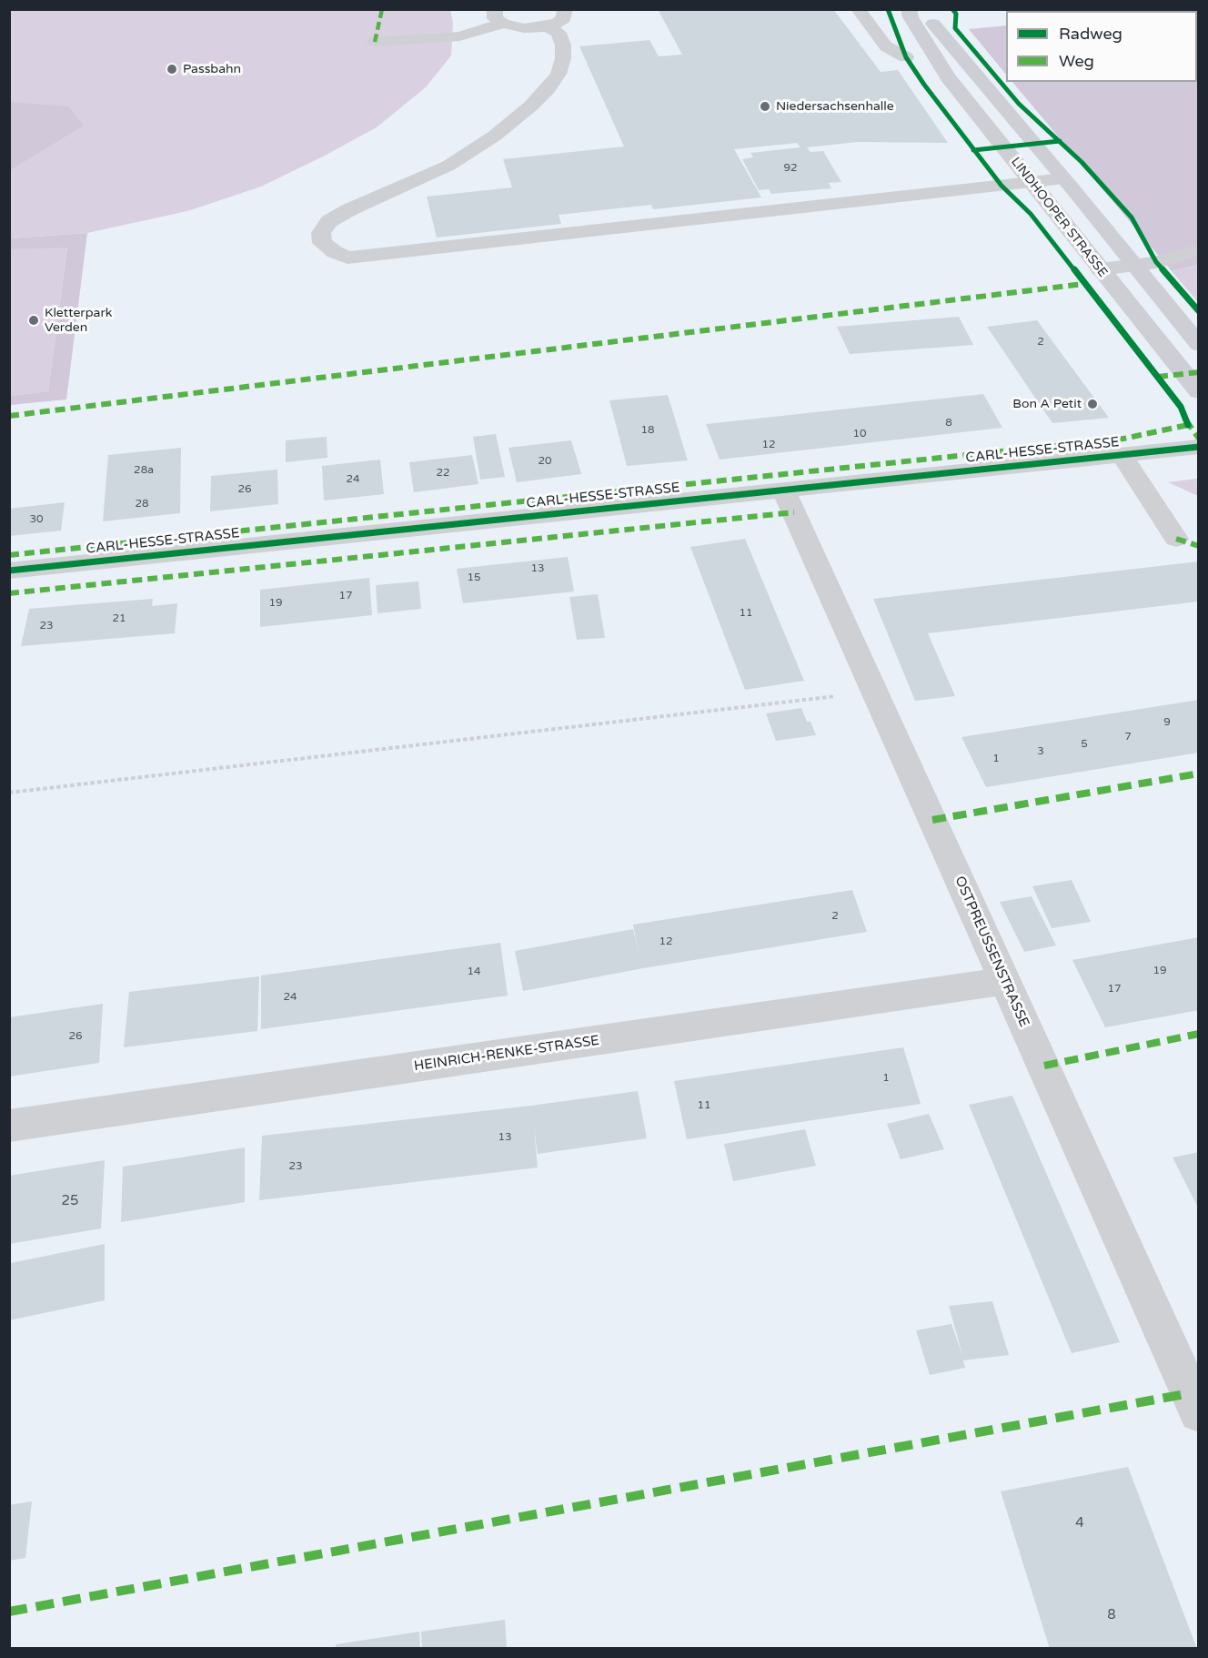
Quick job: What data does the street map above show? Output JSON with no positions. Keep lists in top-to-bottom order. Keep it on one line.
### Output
{"streets":{"main road":["LINDHOOPER STRASSE"],"street":["CARL-HESSE-STRASSE","OSTPREUSSENSTRASSE","HEINRICH-RENKE-STRASSE"]},"crossings":[["CARL-HESSE-STRASSE","OSTPREUSSENSTRASSE"],["OSTPREUSSENSTRASSE","HEINRICH-RENKE-STRASSE"]],"places":["Passbahn","Niedersachsenhalle","Kletterpark Verden","Bon A Petit"],"house_numbers":["92","2","8","18","10","12","20","28a","22","24","26","28","30","13","15","17","19","11","21","23","9","7","5","3","1","2","12","19","14","17","24","26","1","11","13","23","25","4","8"],"legend":["Radweg","Weg"]}
